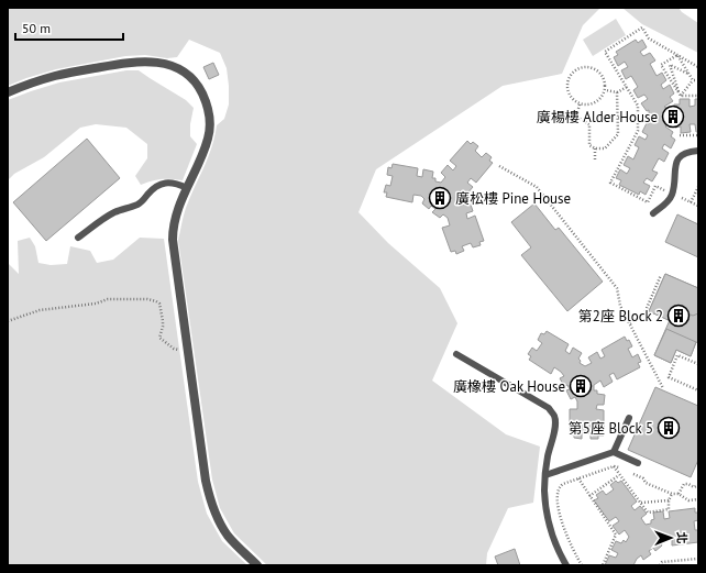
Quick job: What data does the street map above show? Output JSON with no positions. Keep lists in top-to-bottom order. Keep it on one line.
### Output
{"places":{"building":["廣楊樓 Alder House","廣松樓 Pine House","第2座 Block 2","廣橡樓 Oak House","第5座 Block 5"]},"scale_bar":"50 m","north":"right"}
